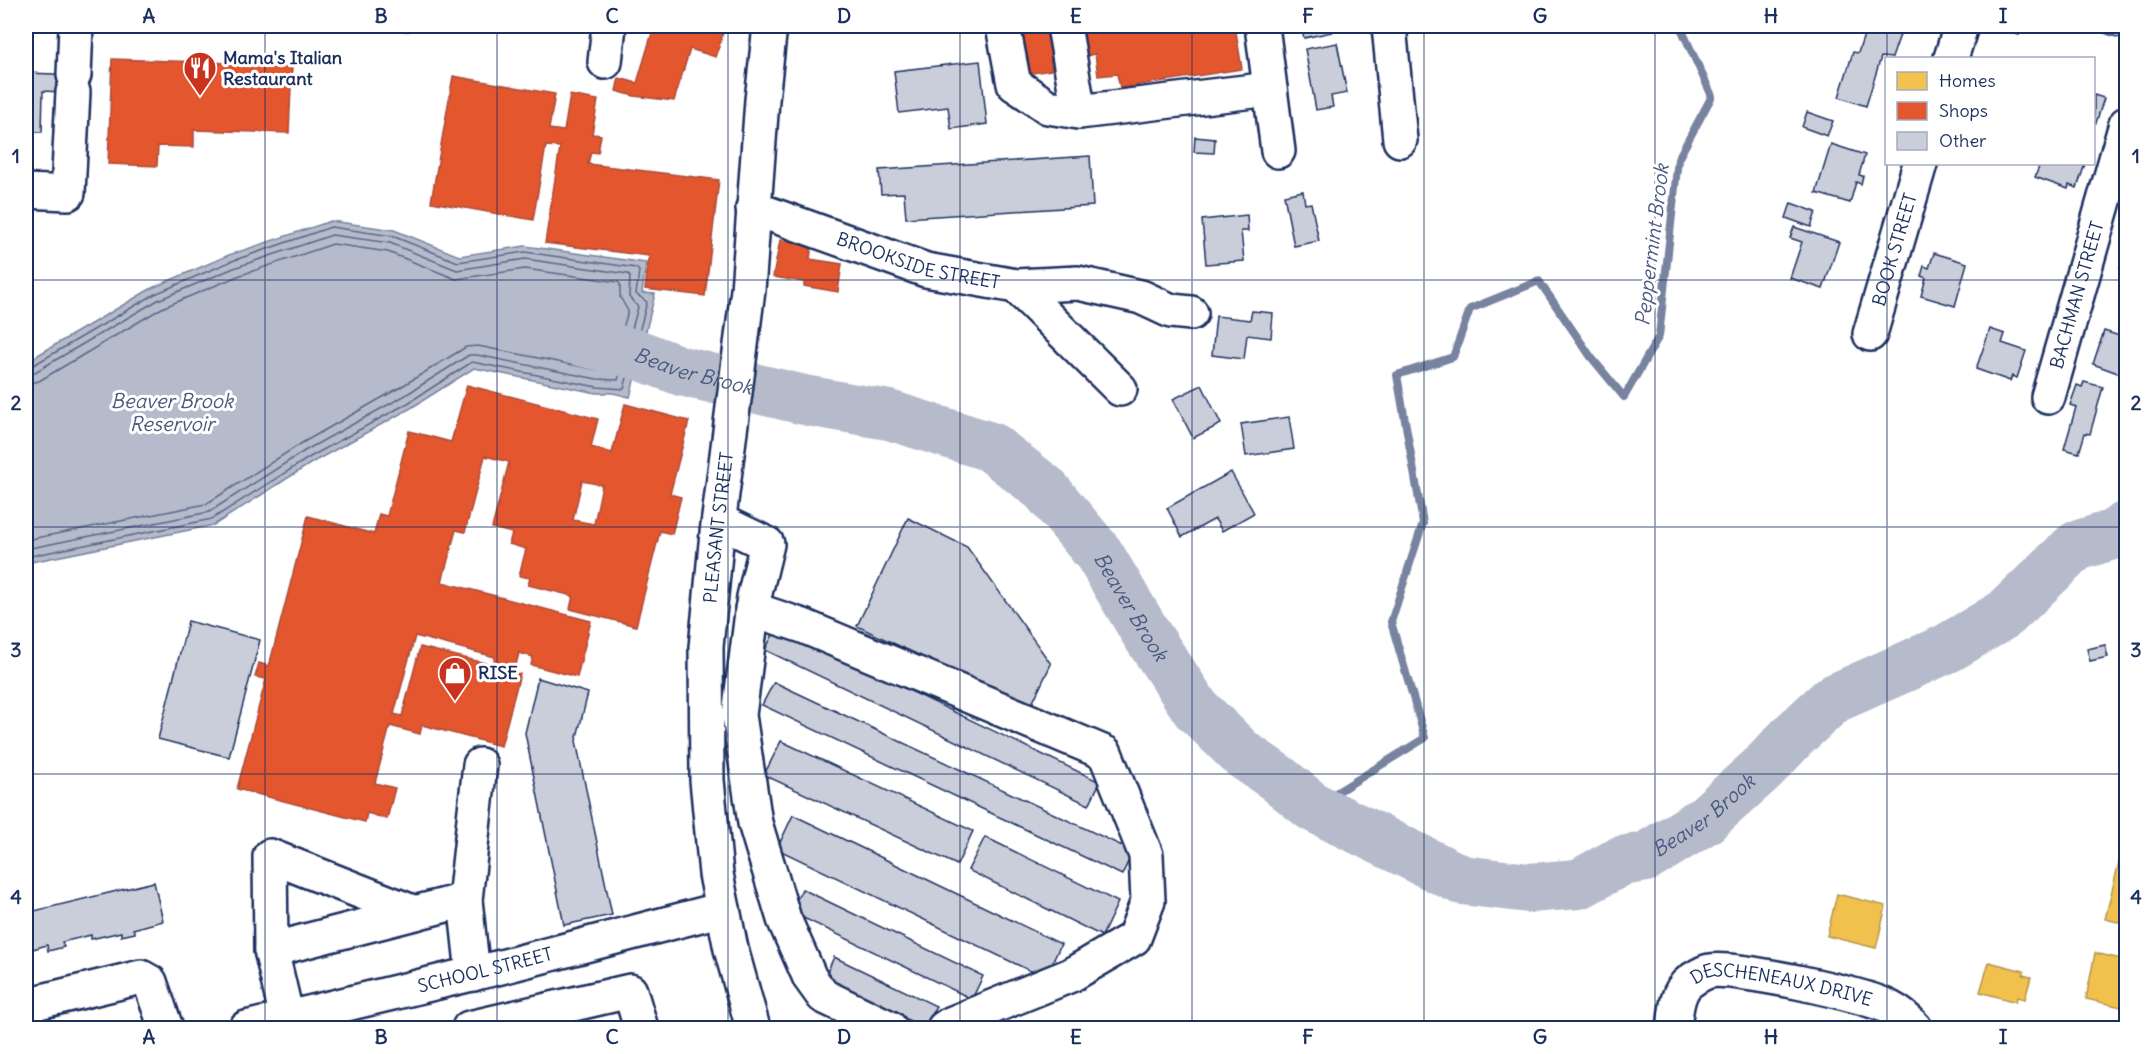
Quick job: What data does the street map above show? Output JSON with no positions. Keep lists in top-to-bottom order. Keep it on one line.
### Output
{"streets":{"street":["BOOK STREET","BROOKSIDE STREET","BACHMAN STREET","PLEASANT STREET","SCHOOL STREET","DESCHENEAUX DRIVE"]},"crossings":[["BROOKSIDE STREET","PLEASANT STREET"],["PLEASANT STREET","SCHOOL STREET"]],"water":["Peppermint Brook","Beaver Brook","Beaver Brook Reservoir"],"places":{"restaurant":["Mama's Italian Restaurant"],"shop":["RISE"]},"legend":["Homes","Shops","Other"],"grid":{"columns":["A","B","C","D","E","F","G","H","I"],"rows":["1","2","3","4"]}}
